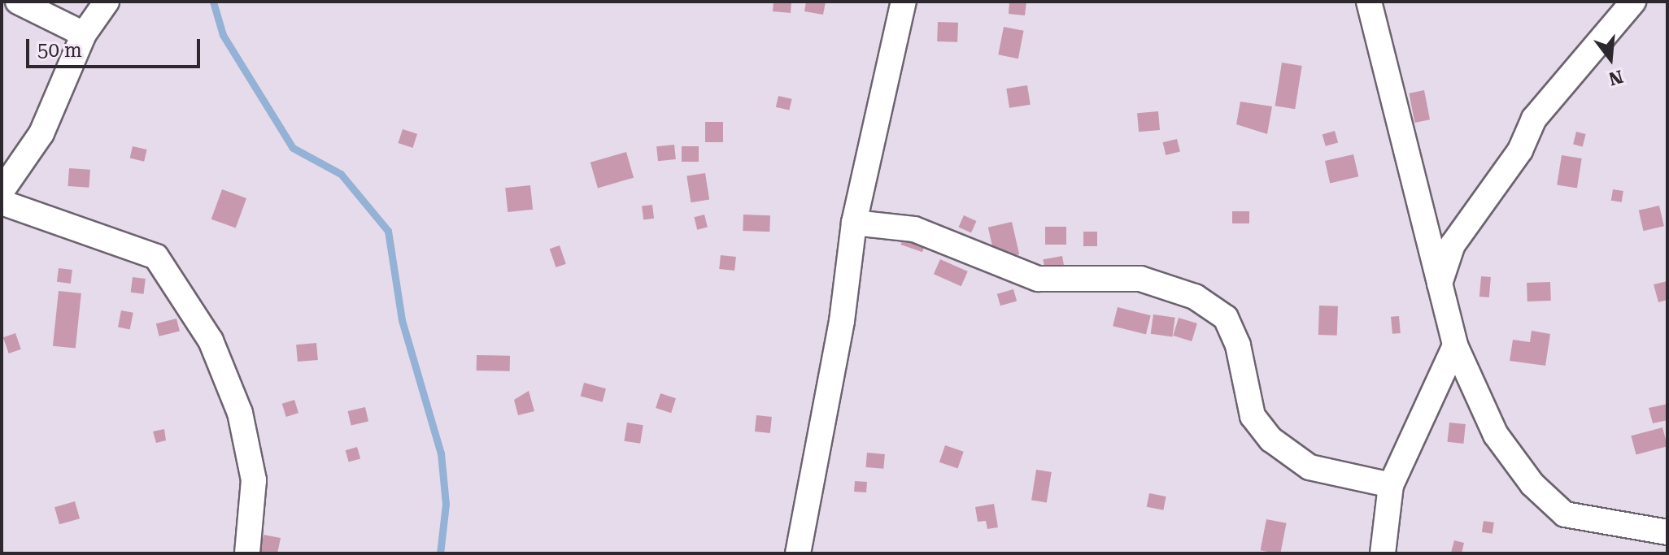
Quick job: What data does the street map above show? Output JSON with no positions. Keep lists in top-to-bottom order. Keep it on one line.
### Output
{"scale_bar":"50 m","north":"bottom"}
